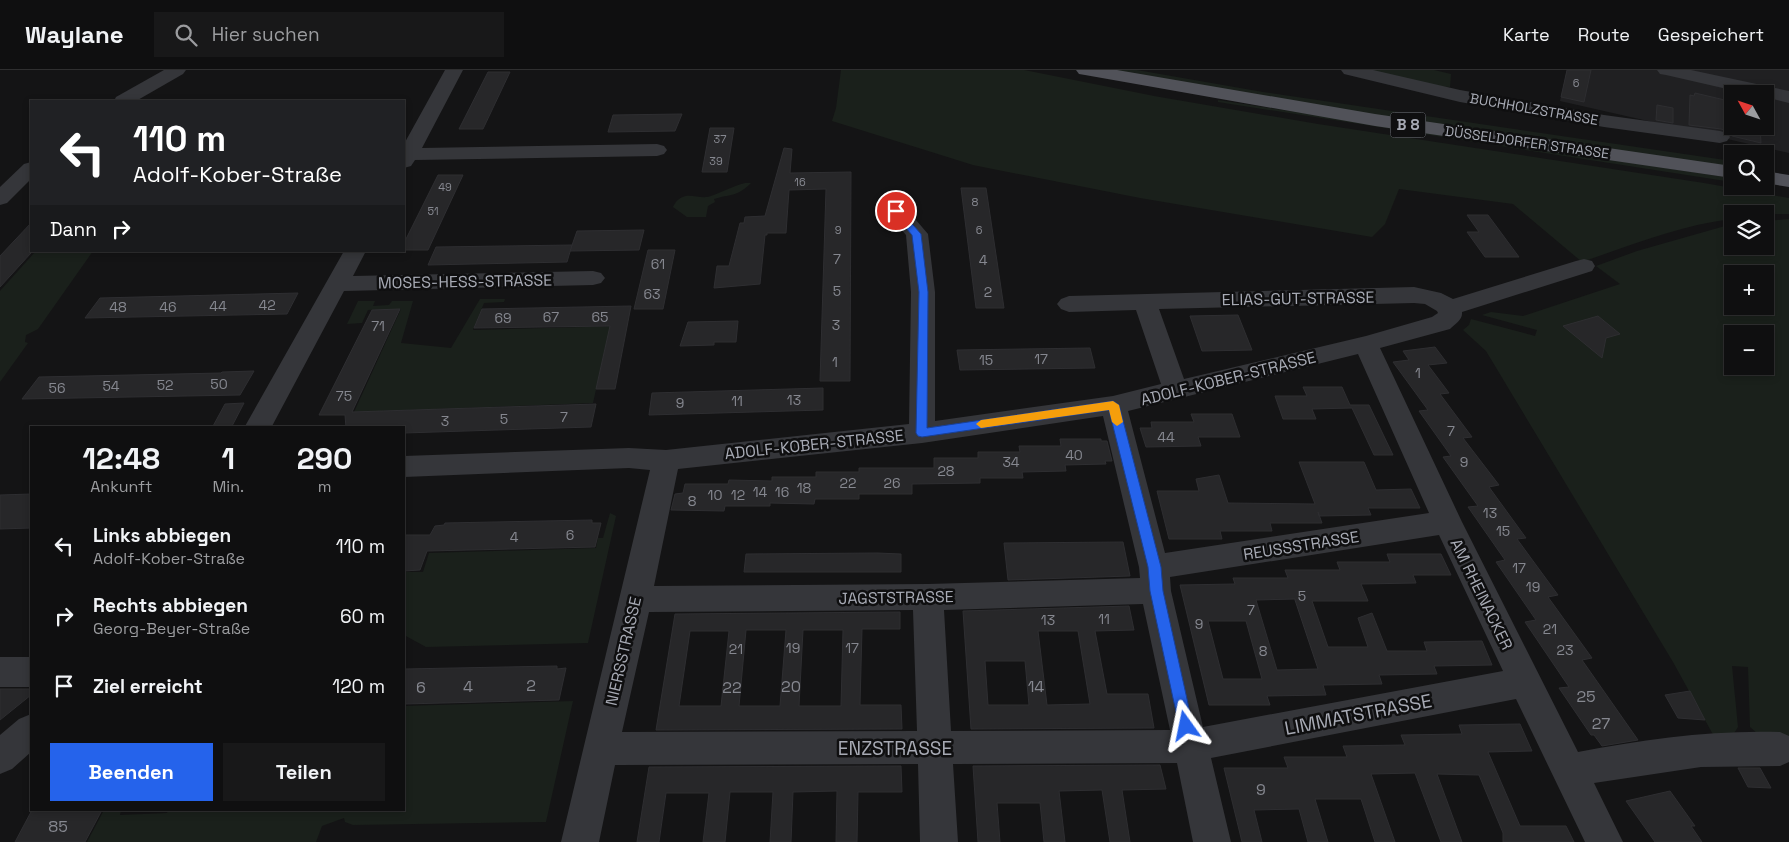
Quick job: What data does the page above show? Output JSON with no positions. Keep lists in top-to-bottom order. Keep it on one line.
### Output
{"streets":{"main road":["B 8","DÜSSELDORFER STRASSE"],"street":["BUCHHOLZSTRASSE","MOSES-HESS-STRASSE","ELIAS-GUT-STRASSE","ADOLF-KOBER-STRASSE","REUSSSTRASSE","AM RHEINACKER","JAGSTSTRASSE","NIERSSTRASSE","LIMMATSTRASSE","ENZSTRASSE"]},"crossings":[["ELIAS-GUT-STRASSE","ADOLF-KOBER-STRASSE"],["ADOLF-KOBER-STRASSE","AM RHEINACKER"],["ADOLF-KOBER-STRASSE","NIERSSTRASSE"],["REUSSSTRASSE","AM RHEINACKER"],["REUSSSTRASSE","JAGSTSTRASSE"],["AM RHEINACKER","LIMMATSTRASSE"],["JAGSTSTRASSE","NIERSSTRASSE"],["NIERSSTRASSE","ENZSTRASSE"],["LIMMATSTRASSE","ENZSTRASSE"]],"house_numbers":["6","37","39","16","49","8","51","9","6","7","4","61","5","2","63","42","44","48","46","67","65","69","3","71","17","15","1","1","50","52","54","56","75","13","11","9","7","5","3","7","44","40","34","9","28","22","26","18","14","16","10","12","8","13","15","6","4","17","19","5","7","11","13","9","21","19","17","21","23","8","2","4","20","14","6","22","25","27","9","85"],"north":"top left","page":{"header":"Waylane","search":"Hier suchen","nav":["Karte","Route","Gespeichert"],"map_buttons":["+","−"],"turn":["110 m","Adolf-Kober-Straße"],"then":"Dann","eta":["12:48","Ankunft","1","Min.","290","m"],"list":[{"name":"Links abbiegen","note":"Adolf-Kober-Straße","value":"110 m"},{"name":"Rechts abbiegen","note":"Georg-Beyer-Straße","value":"60 m"},{"name":"Ziel erreicht","value":"120 m"}],"buttons":["Beenden","Teilen"]}}
